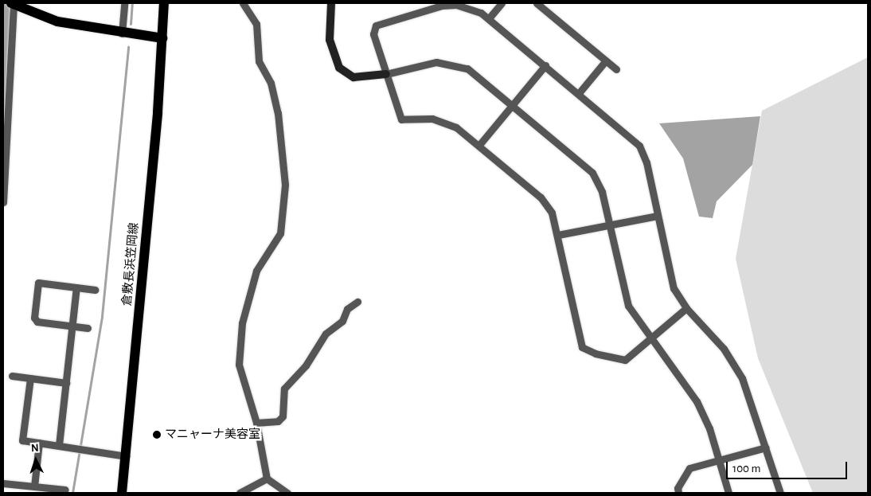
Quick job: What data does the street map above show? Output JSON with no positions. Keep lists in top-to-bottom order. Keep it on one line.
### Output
{"streets":{"main road":["倉敷長浜笠岡線"]},"places":["マニャーナ美容室"],"scale_bar":"100 m","north":"top"}
